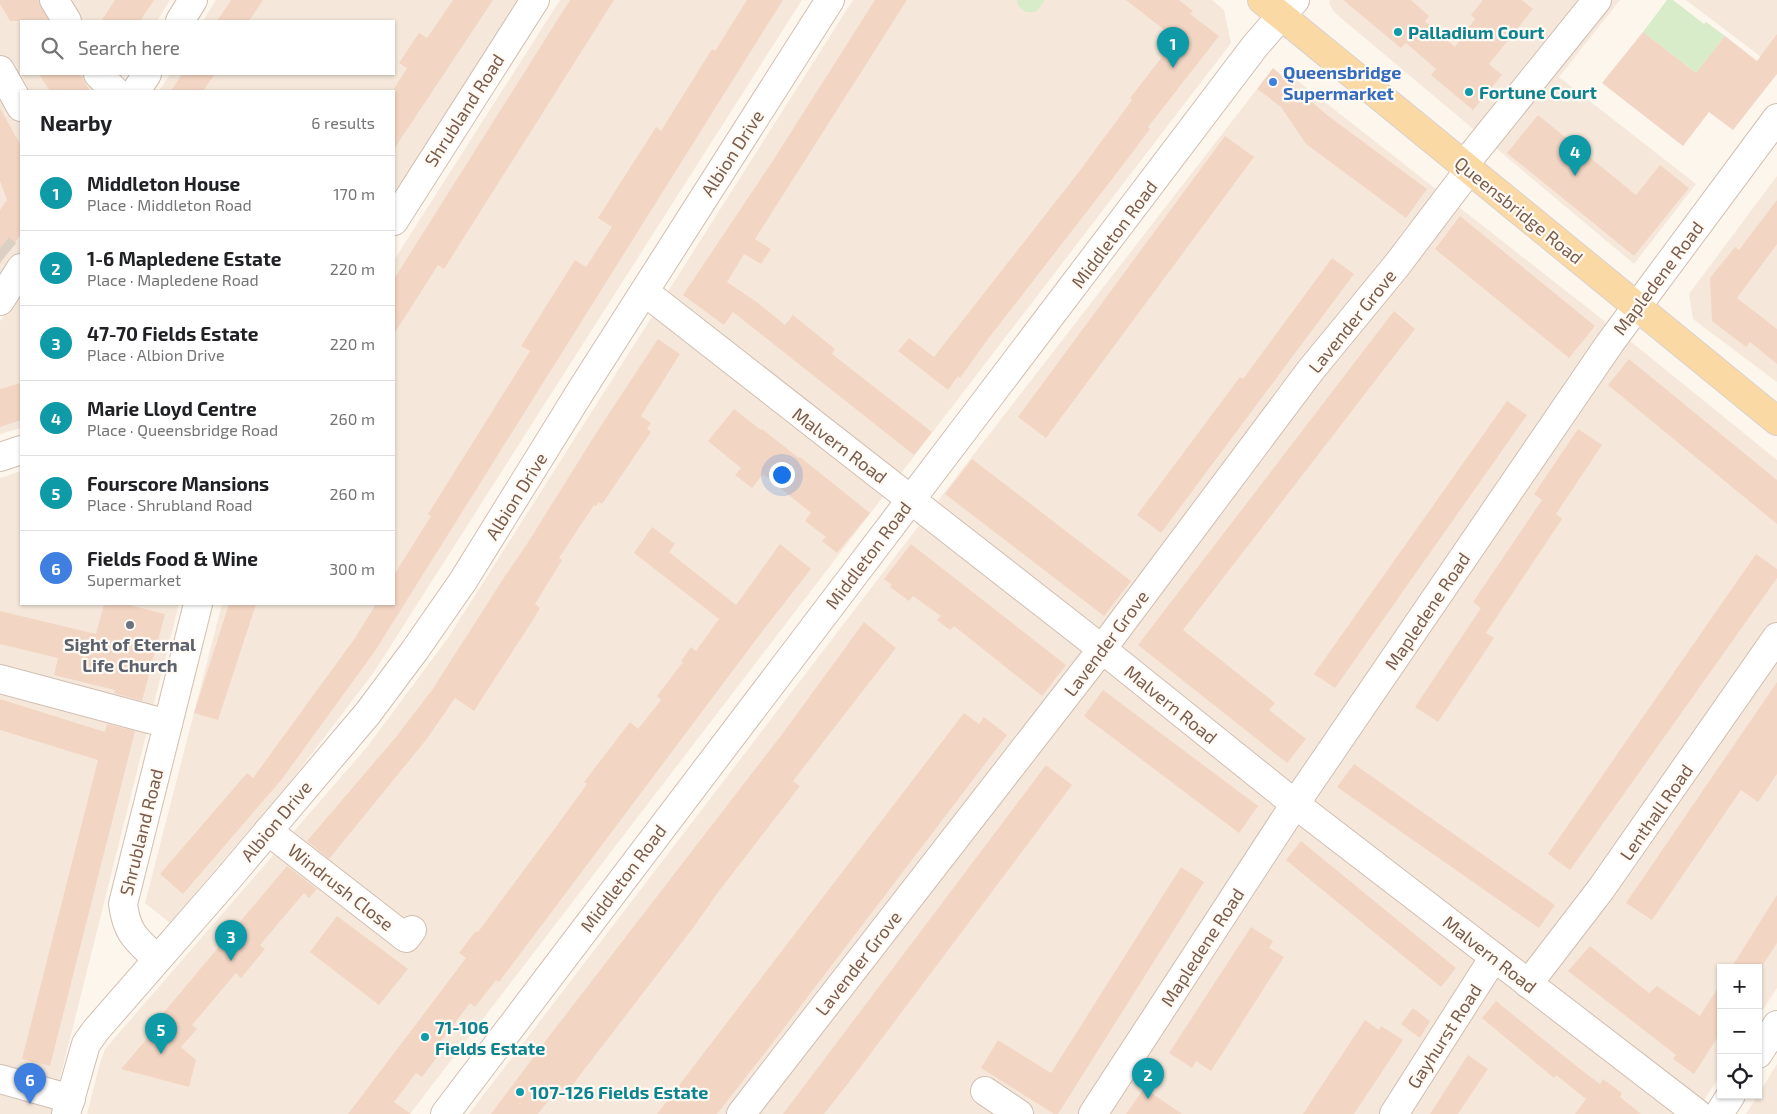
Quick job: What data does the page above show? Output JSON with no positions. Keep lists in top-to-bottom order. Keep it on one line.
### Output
{"streets":{"main road":["Queensbridge Road"],"street":["Shrubland Road","Albion Drive","Middleton Road","Mapledene Road","Lavender Grove","Malvern Road","Lenthall Road","Windrush Close","Gayhurst Road"]},"crossings":[["Shrubland Road","Albion Drive"],["Albion Drive","Malvern Road"],["Albion Drive","Windrush Close"],["Queensbridge Road","Middleton Road"],["Queensbridge Road","Mapledene Road"],["Queensbridge Road","Lavender Grove"],["Middleton Road","Malvern Road"],["Mapledene Road","Malvern Road"],["Lavender Grove","Malvern Road"],["Malvern Road","Lenthall Road"],["Malvern Road","Gayhurst Road"]],"places":["Palladium Court","Queensbridge Supermarket","Fortune Court","Sight of Eternal Life Church","71-106 Fields Estate","107-126 Fields Estate"],"page":{"search":"Search here","pins":["1","4","3","5","2","6"],"heading":["Nearby","6 results"],"list":[{"mark":"1","name":"Middleton House","note":"Place · Middleton Road","value":"170 m"},{"mark":"2","name":"1-6 Mapledene Estate","note":"Place · Mapledene Road","value":"220 m"},{"mark":"3","name":"47-70 Fields Estate","note":"Place · Albion Drive","value":"220 m"},{"mark":"4","name":"Marie Lloyd Centre","note":"Place · Queensbridge Road","value":"260 m"},{"mark":"5","name":"Fourscore Mansions","note":"Place · Shrubland Road","value":"260 m"},{"mark":"6","name":"Fields Food & Wine","note":"Supermarket","value":"300 m"}],"map_buttons":["+","−"]}}
